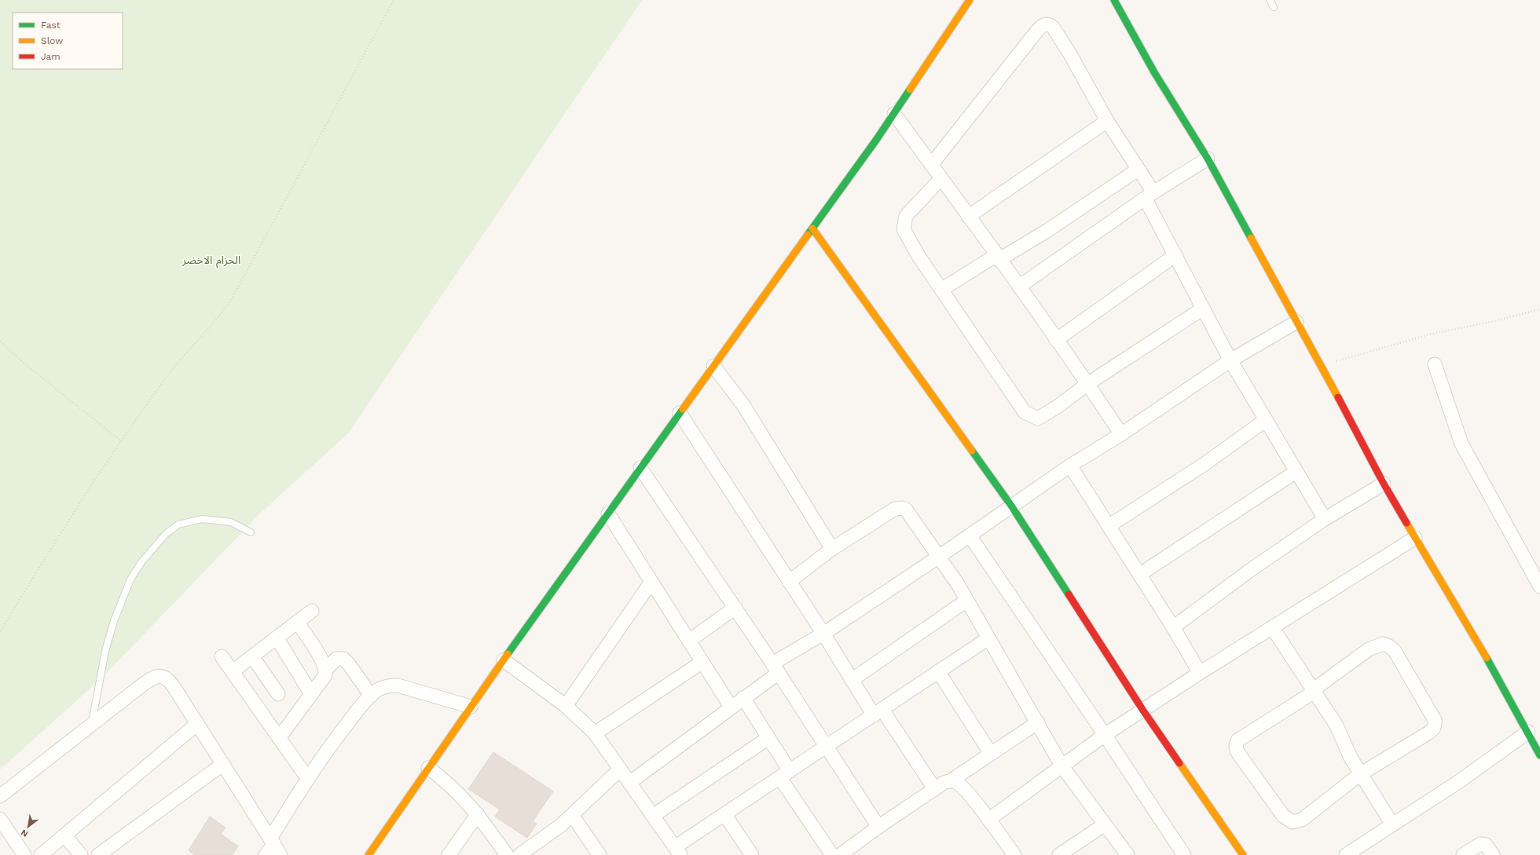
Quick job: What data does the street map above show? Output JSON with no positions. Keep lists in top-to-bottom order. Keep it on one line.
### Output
{"parks":["الحزام الاخضر"],"legend":["Fast","Slow","Jam"],"north":"bottom left"}
